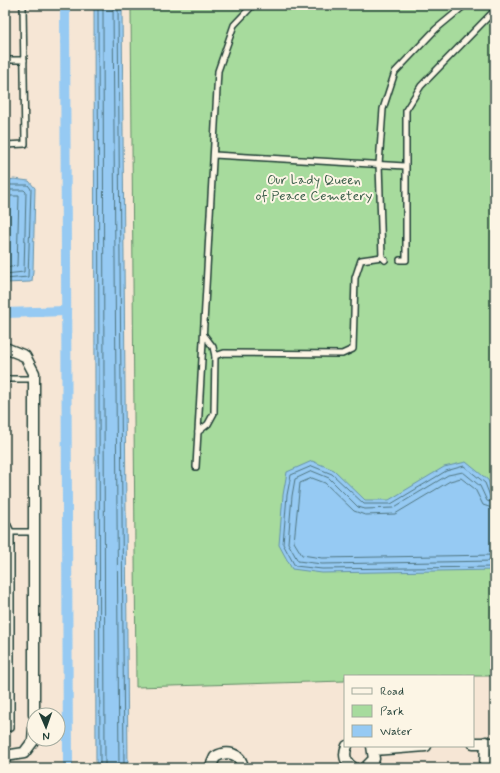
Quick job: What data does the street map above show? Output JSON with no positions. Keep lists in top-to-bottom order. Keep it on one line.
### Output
{"parks":["Our Lady Queen of Peace Cemetery"],"legend":["Road","Park","Water"],"north":"bottom"}
